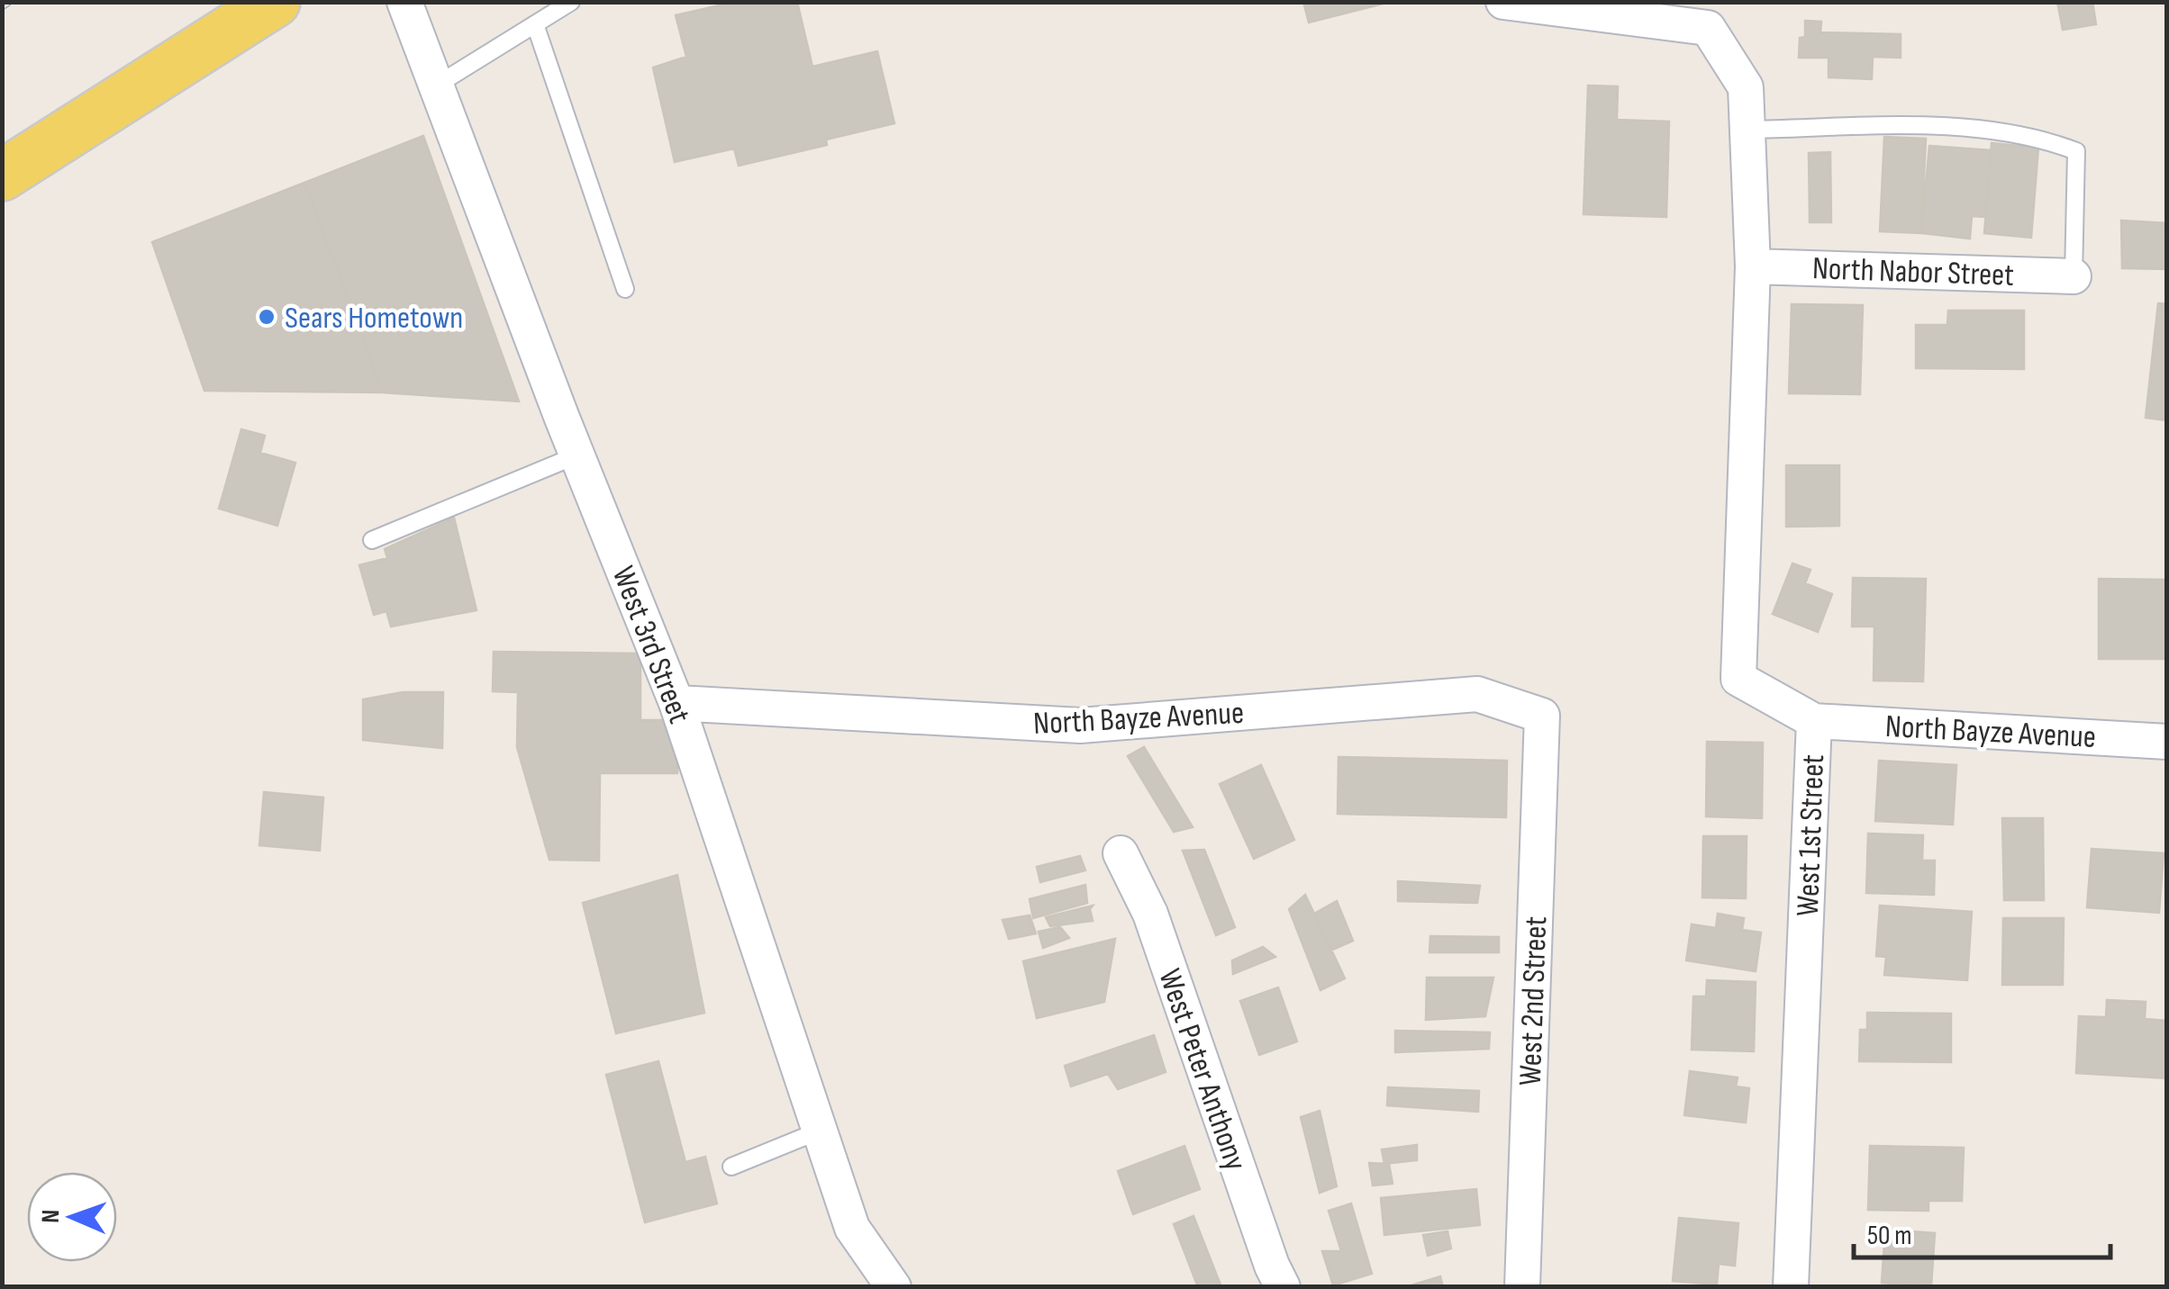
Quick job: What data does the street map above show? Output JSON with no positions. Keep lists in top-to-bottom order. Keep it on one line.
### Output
{"streets":{"street":["North Nabor Street","West 3rd Street","North Bayze Avenue","West 1st Street","West 2nd Street","West Peter Anthony"]},"crossings":[["North Nabor Street","West 1st Street"],["West 3rd Street","North Bayze Avenue"],["North Bayze Avenue","West 1st Street"],["North Bayze Avenue","West 2nd Street"]],"places":["Sears Hometown"],"scale_bar":"50 m","north":"left"}
